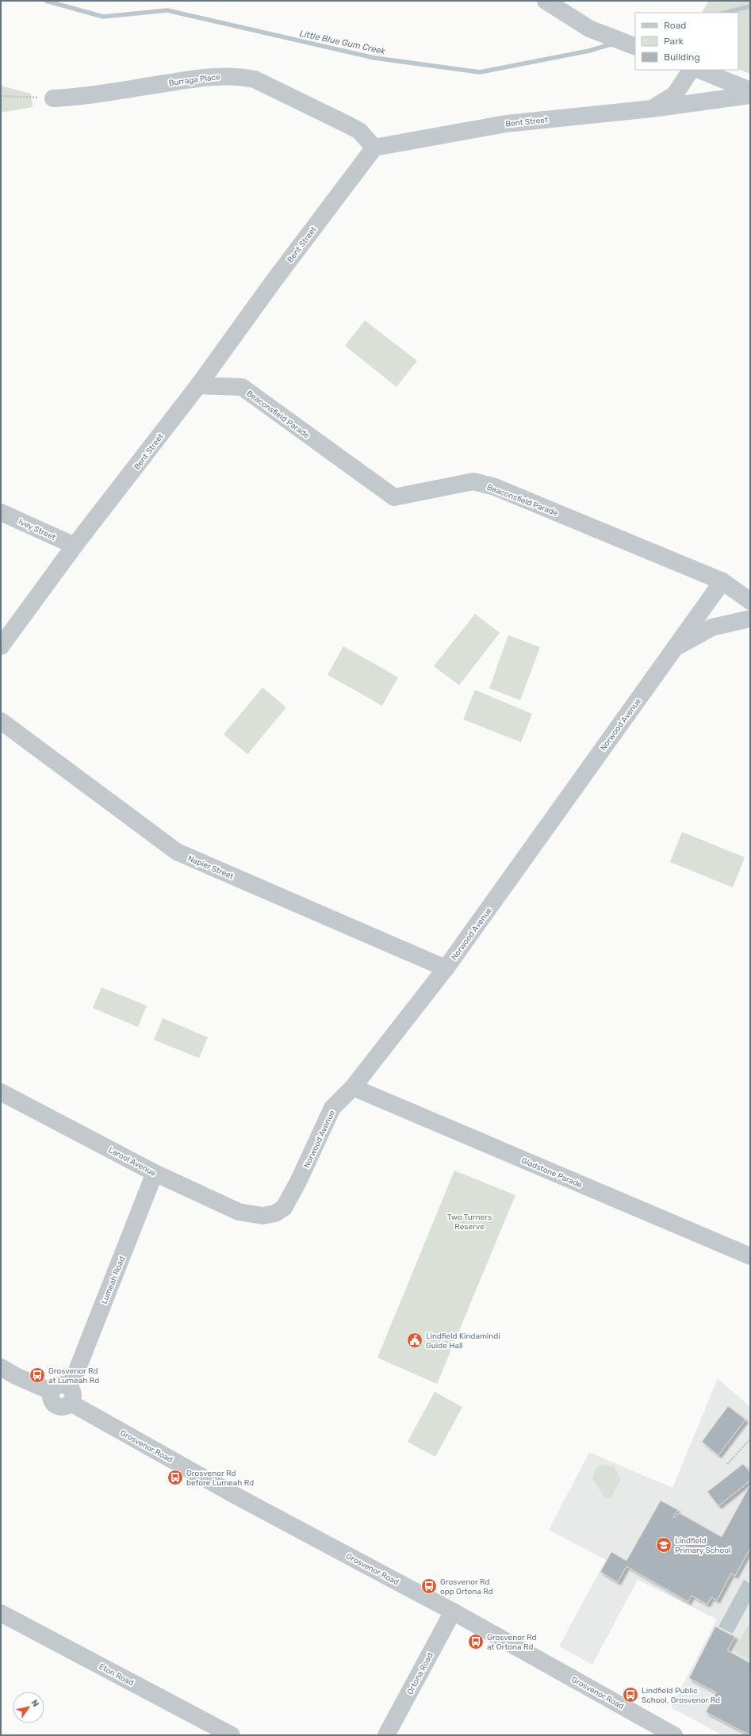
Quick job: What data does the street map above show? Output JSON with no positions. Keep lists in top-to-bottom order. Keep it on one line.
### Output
{"streets":{"street":["Burraga Place","Bent Street","Beaconsfield Parade","Ivey Street","Norwood Avenue","Napier Street","Larool Avenue","Gladstone Parade","Lumeah Road","Grosvenor Road","Ortona Road","Eton Road"]},"crossings":[["Burraga Place","Bent Street"],["Bent Street","Beaconsfield Parade"],["Bent Street","Ivey Street"],["Beaconsfield Parade","Norwood Avenue"],["Norwood Avenue","Napier Street"],["Norwood Avenue","Larool Avenue"],["Norwood Avenue","Gladstone Parade"],["Larool Avenue","Lumeah Road"],["Lumeah Road","Grosvenor Road"],["Grosvenor Road","Ortona Road"]],"water":["Little Blue Gum Creek"],"parks":["Two Turners Reserve"],"places":{"public building":["Lindfield Kindamindi Guide Hall"],"bus stop":["Grosvenor Rd at Lumeah Rd","Grosvenor Rd before Lumeah Rd","Grosvenor Rd opp Ortona Rd","Grosvenor Rd at Ortona Rd","Lindfield Public School, Grosvenor Rd"],"school or university":["Lindfield Primary School"]},"legend":["Road","Park","Building"],"north":"top right"}
